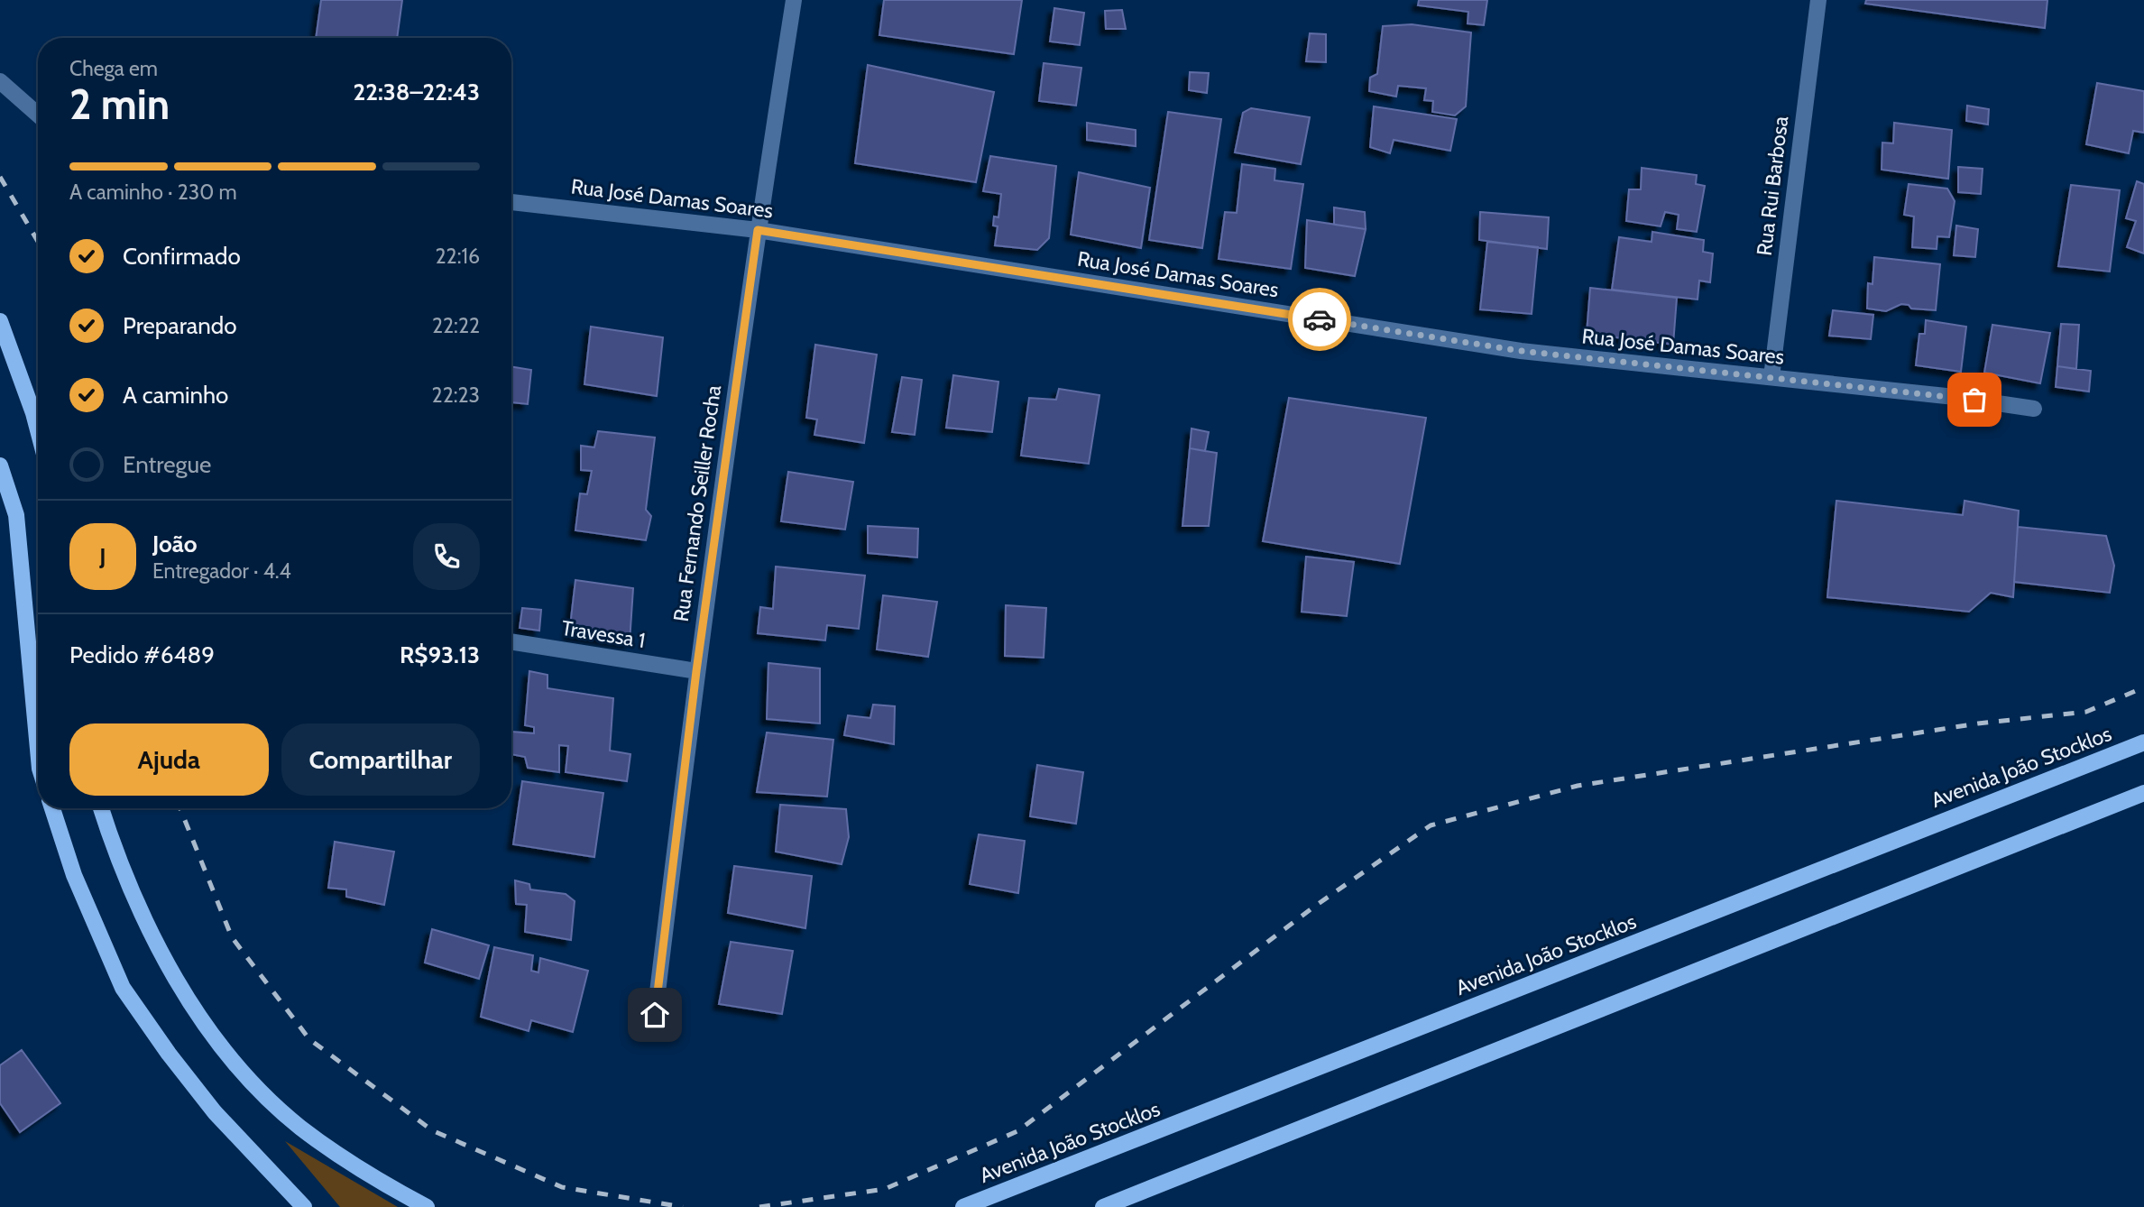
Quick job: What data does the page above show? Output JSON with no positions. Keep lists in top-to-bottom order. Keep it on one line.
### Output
{"streets":{"main road":["Avenida João Stocklos"],"street":["Rua Rui Barbosa","Rua José Damas Soares","Rua Fernando Seiller Rocha","Travessa 1"]},"crossings":[["Rua Rui Barbosa","Rua José Damas Soares"],["Rua José Damas Soares","Rua Fernando Seiller Rocha"],["Rua Fernando Seiller Rocha","Travessa 1"]],"page":{"heading":["2 min","Chega em","22:38–22:43"],"panel":["João","Entregador · 4.4","Pedido #6489","R$93.13"],"bar":"A caminho · 230 m","list":[["Confirmado","22:16"],["Preparando","22:22"],["A caminho","22:23"],"Entregue"],"round":"J","buttons":["Ajuda","Compartilhar"]}}
